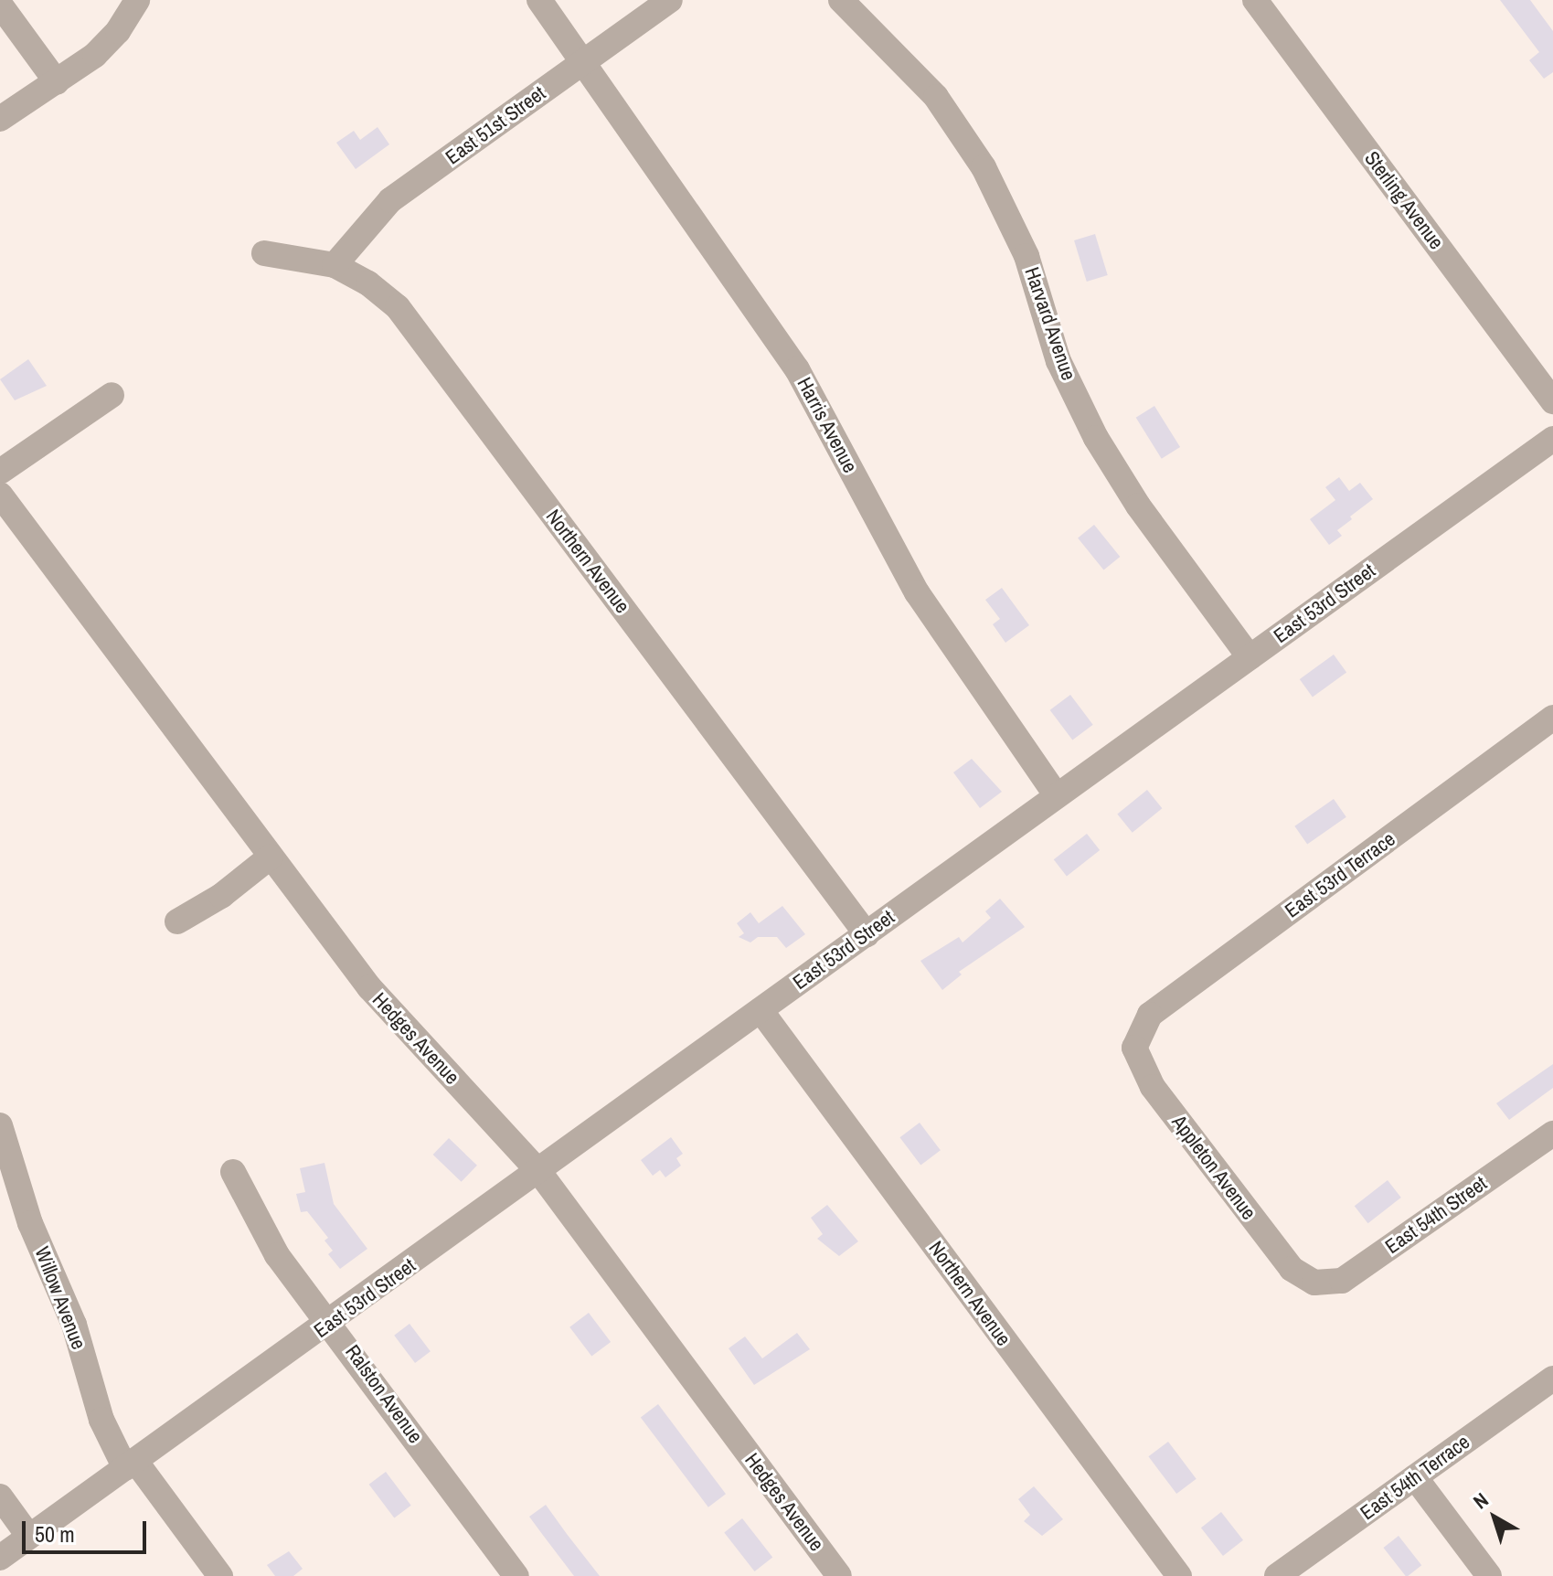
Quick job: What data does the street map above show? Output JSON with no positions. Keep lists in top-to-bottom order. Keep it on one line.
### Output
{"streets":{"street":["East 51st Street","Sterling Avenue","Harvard Avenue","Harris Avenue","Northern Avenue","East 53rd Street","East 53rd Terrace","Hedges Avenue","Appleton Avenue","East 54th Street","Willow Avenue","Ralston Avenue","East 54th Terrace"]},"crossings":[["East 51st Street","Harris Avenue"],["East 51st Street","Northern Avenue"],["Harvard Avenue","East 53rd Street"],["Harris Avenue","East 53rd Street"],["Northern Avenue","East 53rd Street"],["East 53rd Street","Hedges Avenue"],["East 53rd Street","Willow Avenue"],["East 53rd Street","Ralston Avenue"],["East 53rd Terrace","Appleton Avenue"],["Appleton Avenue","East 54th Street"]],"scale_bar":"50 m","north":"top left"}
